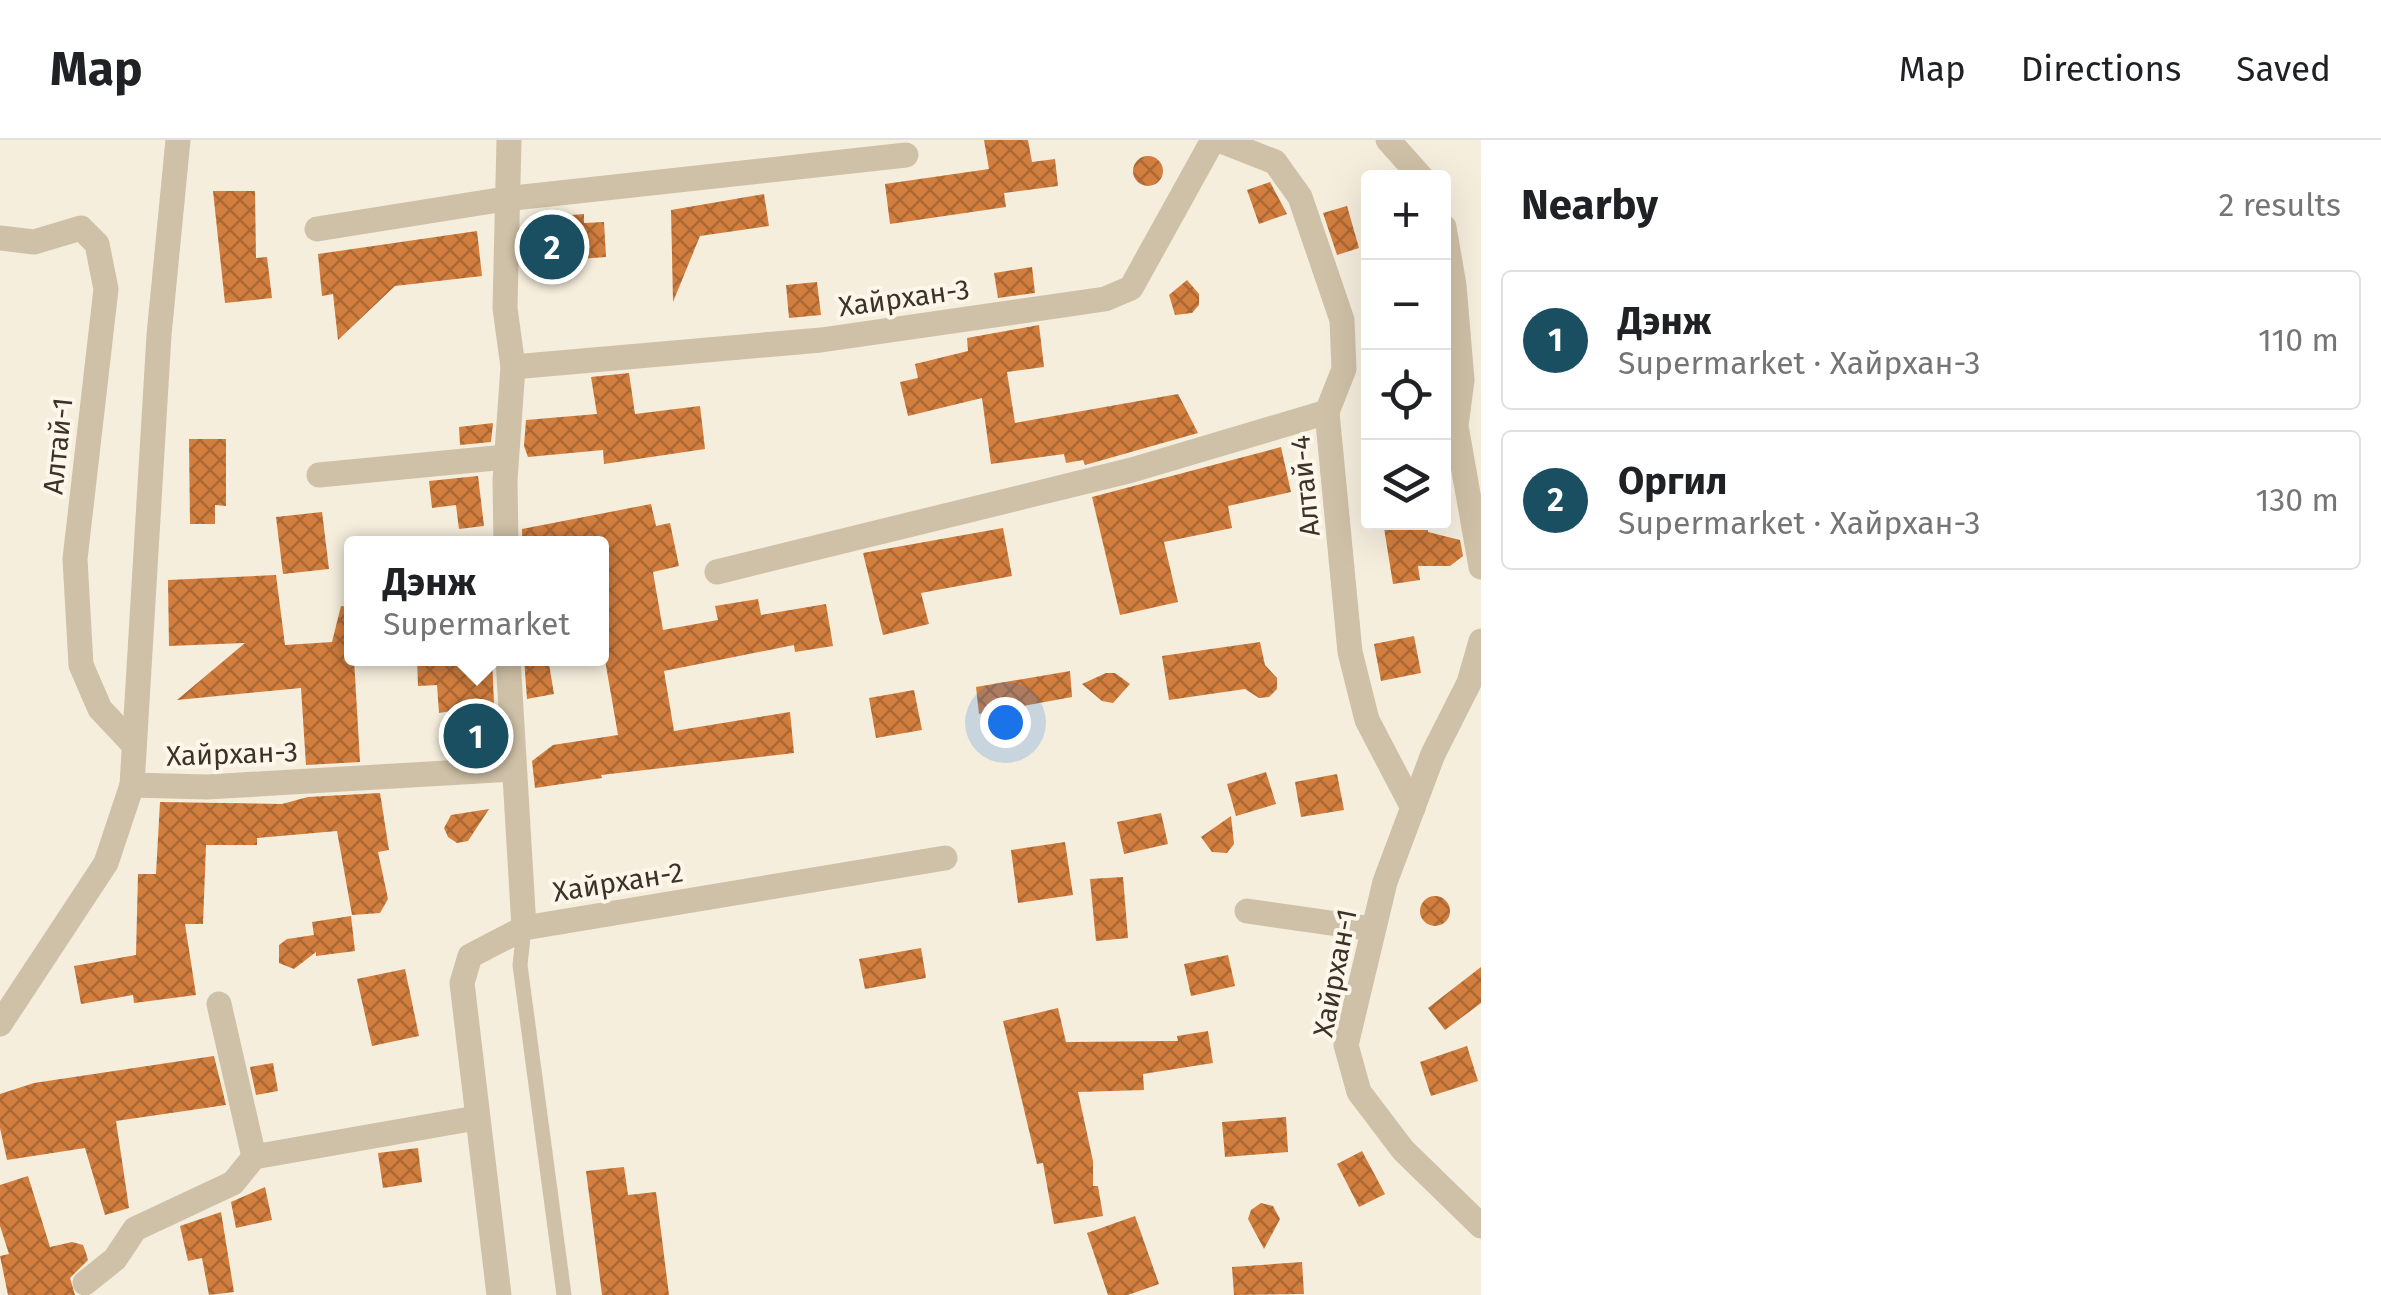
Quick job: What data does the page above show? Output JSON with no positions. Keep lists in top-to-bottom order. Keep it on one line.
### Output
{"streets":{"street":["Хайрхан-3","Алтай-1","Алтай-4","Хайрхан-2","Хайрхан-1"]},"crossings":[["Хайрхан-3","Алтай-4"],["Алтай-4","Хайрхан-1"]],"page":{"header":"Map","nav":["Map","Directions","Saved"],"heading":["Nearby","2 results"],"map_buttons":["+","−"],"pins":["2","1"],"list":[{"mark":"1","name":"Дэнж","note":"Supermarket · Хайрхан-3","value":"110 m"},{"mark":"2","name":"Оргил","note":"Supermarket · Хайрхан-3","value":"130 m"}],"popup":["Дэнж","Supermarket"]}}
